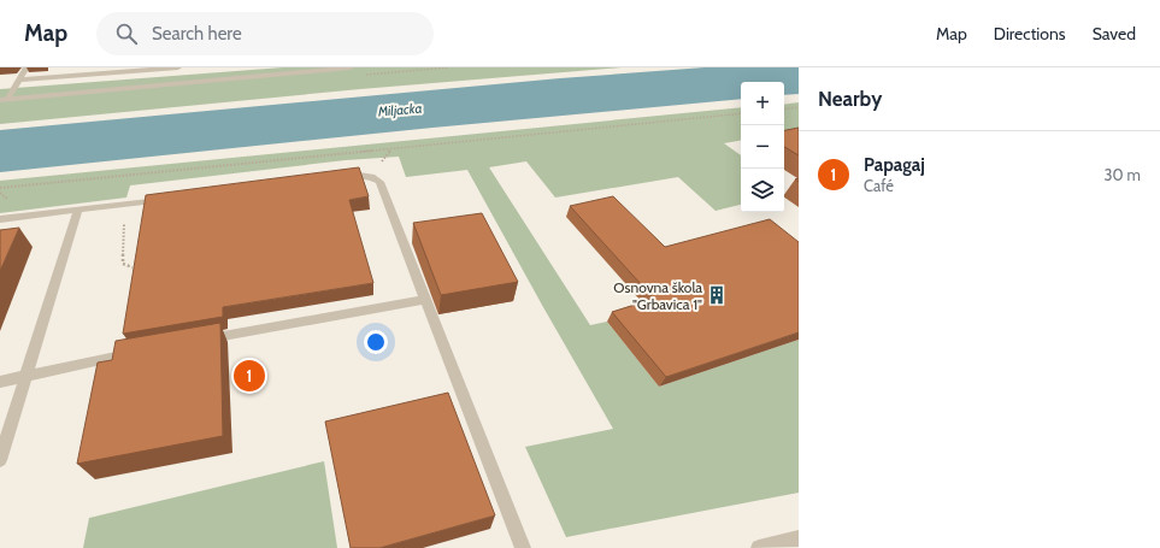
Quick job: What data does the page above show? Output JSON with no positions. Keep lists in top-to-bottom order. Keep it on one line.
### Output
{"water":["Miljacka"],"places":{"building":["Osnovna škola \"Grbavica 1\""]},"page":{"header":"Map","search":"Search here","nav":["Map","Directions","Saved"],"heading":"Nearby","map_buttons":["+","−"],"list":[{"mark":"1","name":"Papagaj","note":"Café","value":"30 m"}],"pins":"1"}}
